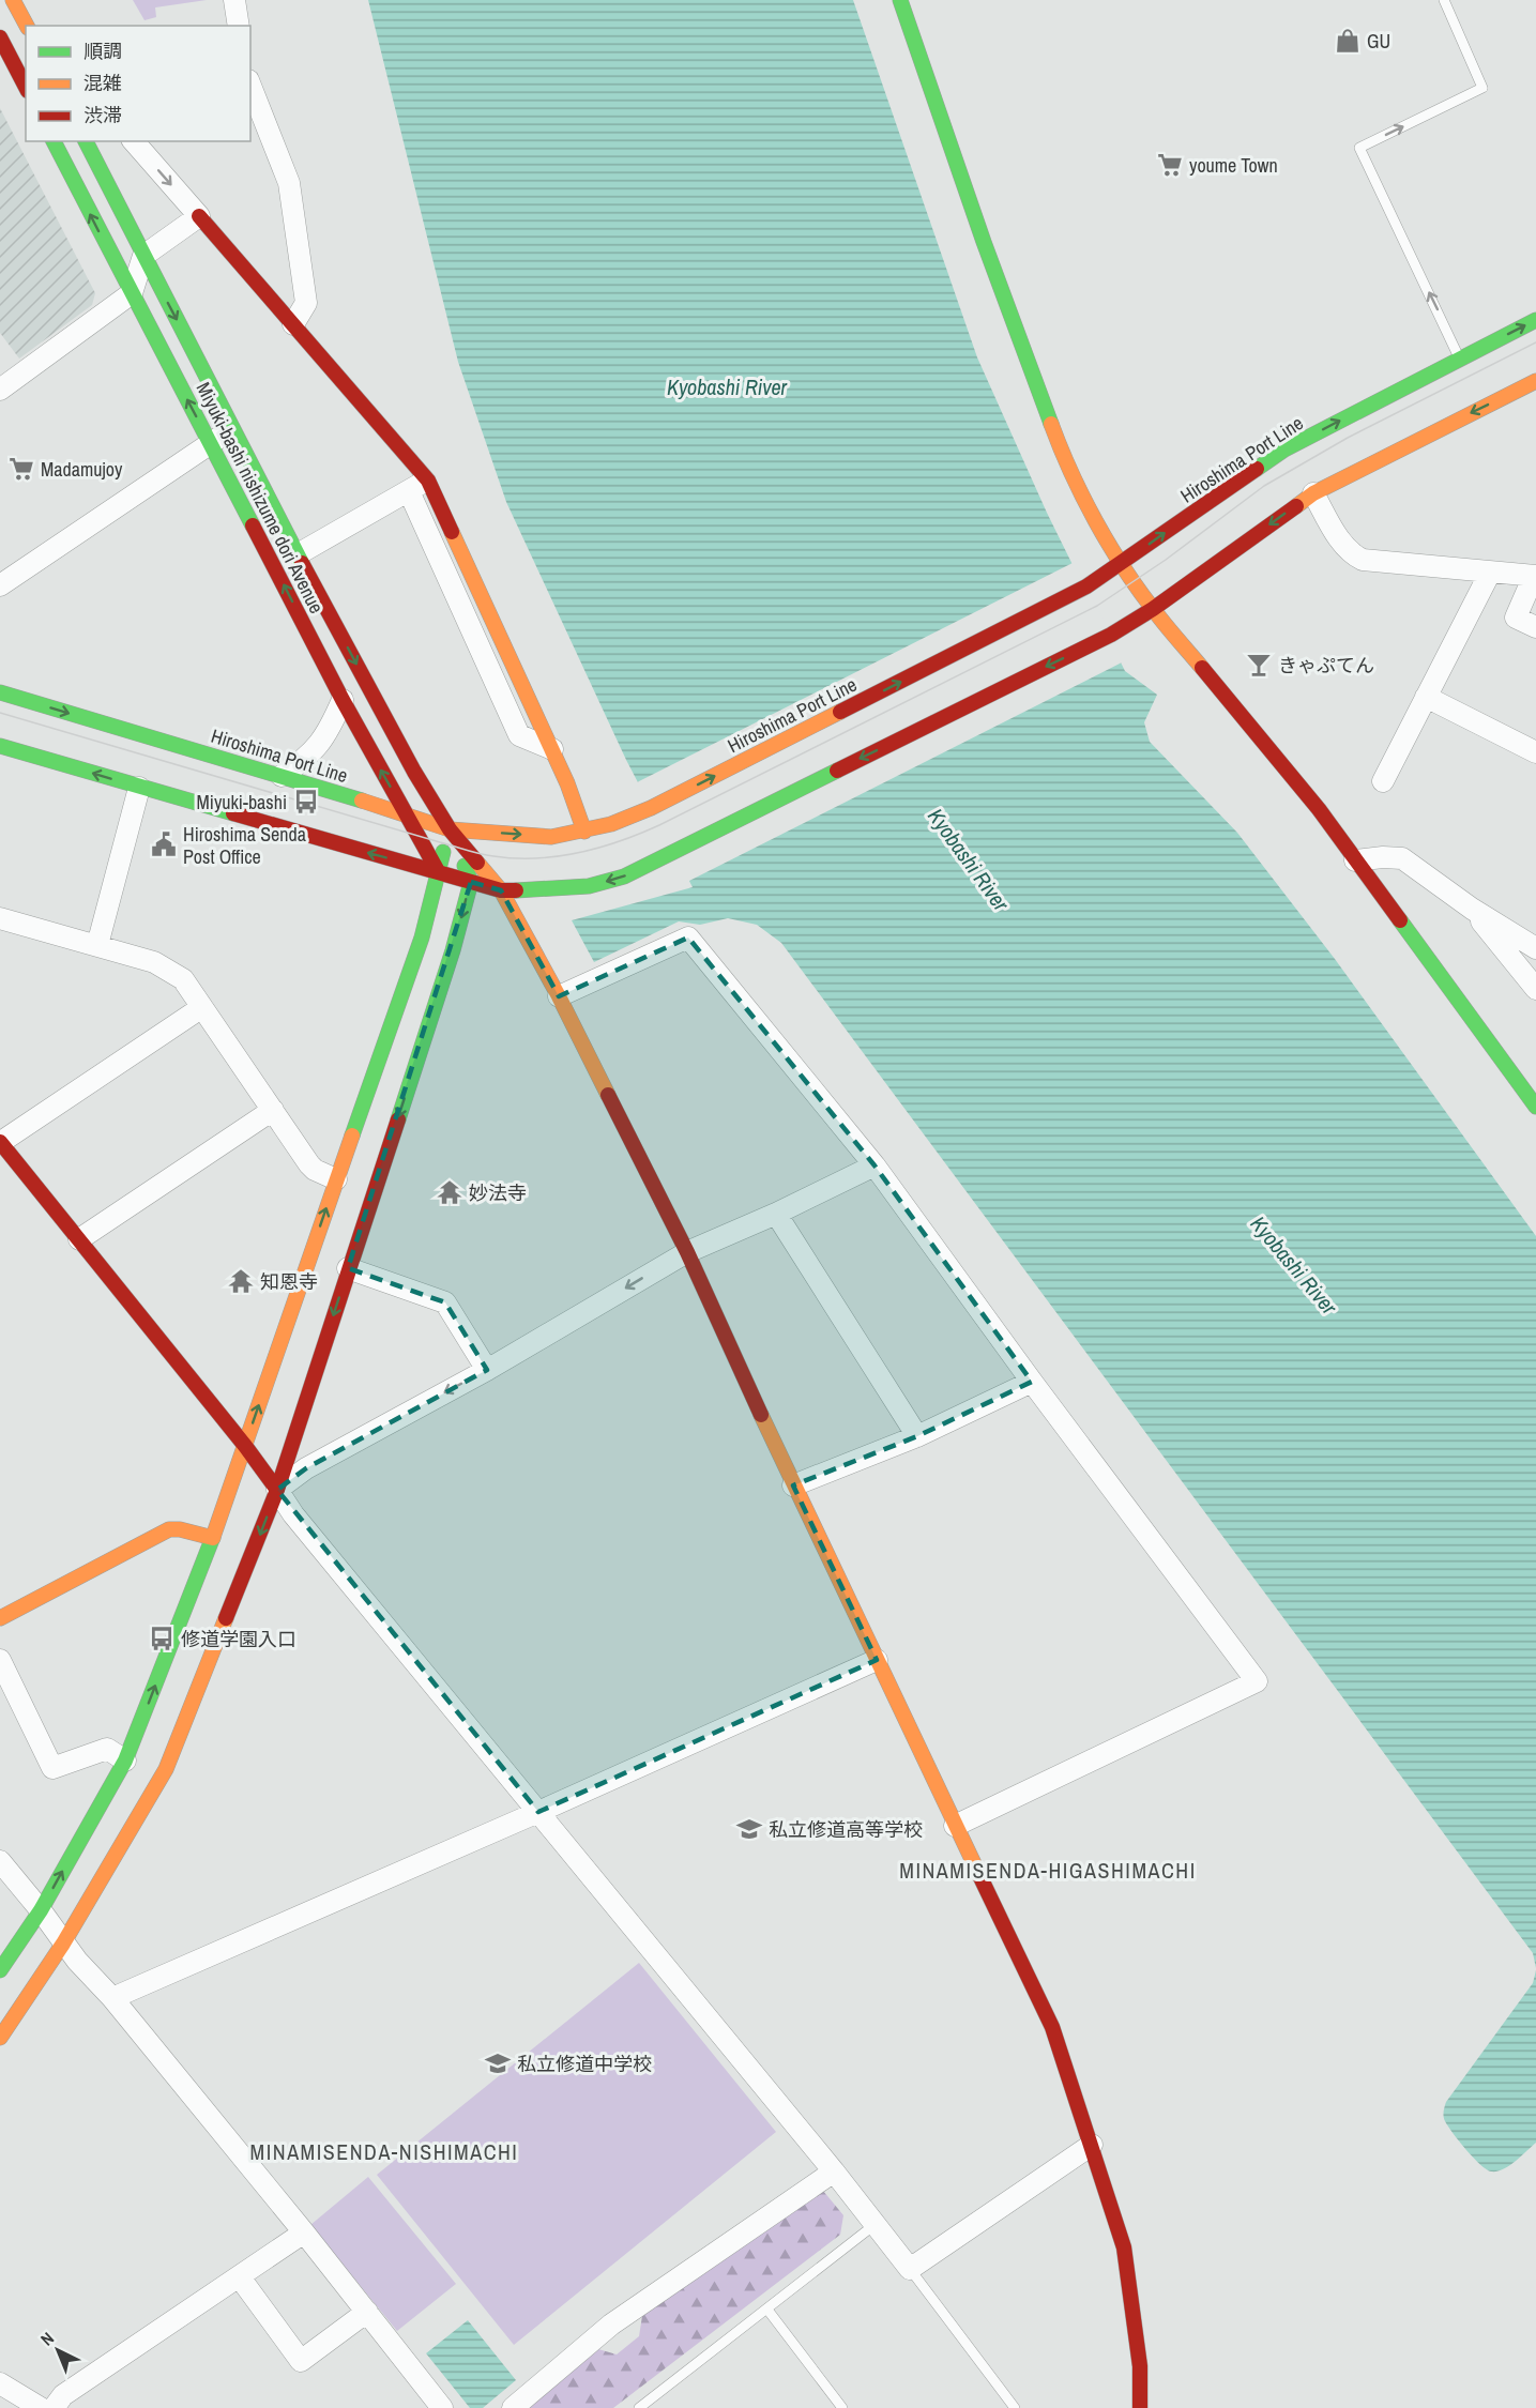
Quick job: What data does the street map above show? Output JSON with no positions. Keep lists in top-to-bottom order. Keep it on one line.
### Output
{"streets":{"street":["Hiroshima Port Line","Miyuki-bashi nishizume dori Avenue"]},"crossings":[["Hiroshima Port Line","Miyuki-bashi nishizume dori Avenue"]],"districts":["MINAMISENDA-HIGASHIMACHI","MINAMISENDA-NISHIMACHI"],"water":["Kyobashi River"],"places":{"shop":["GU"],"supermarket":["youme Town","Madamujoy"],"bar":["きゃぷてん"],"bus stop":["Miyuki-bashi","修道学園入口"],"public building":["Hiroshima Senda Post Office"],"temple":["妙法寺","知恩寺"],"school or university":["私立修道高等学校","私立修道中学校"]},"legend":["順調","混雑","渋滞"],"north":"top left"}
